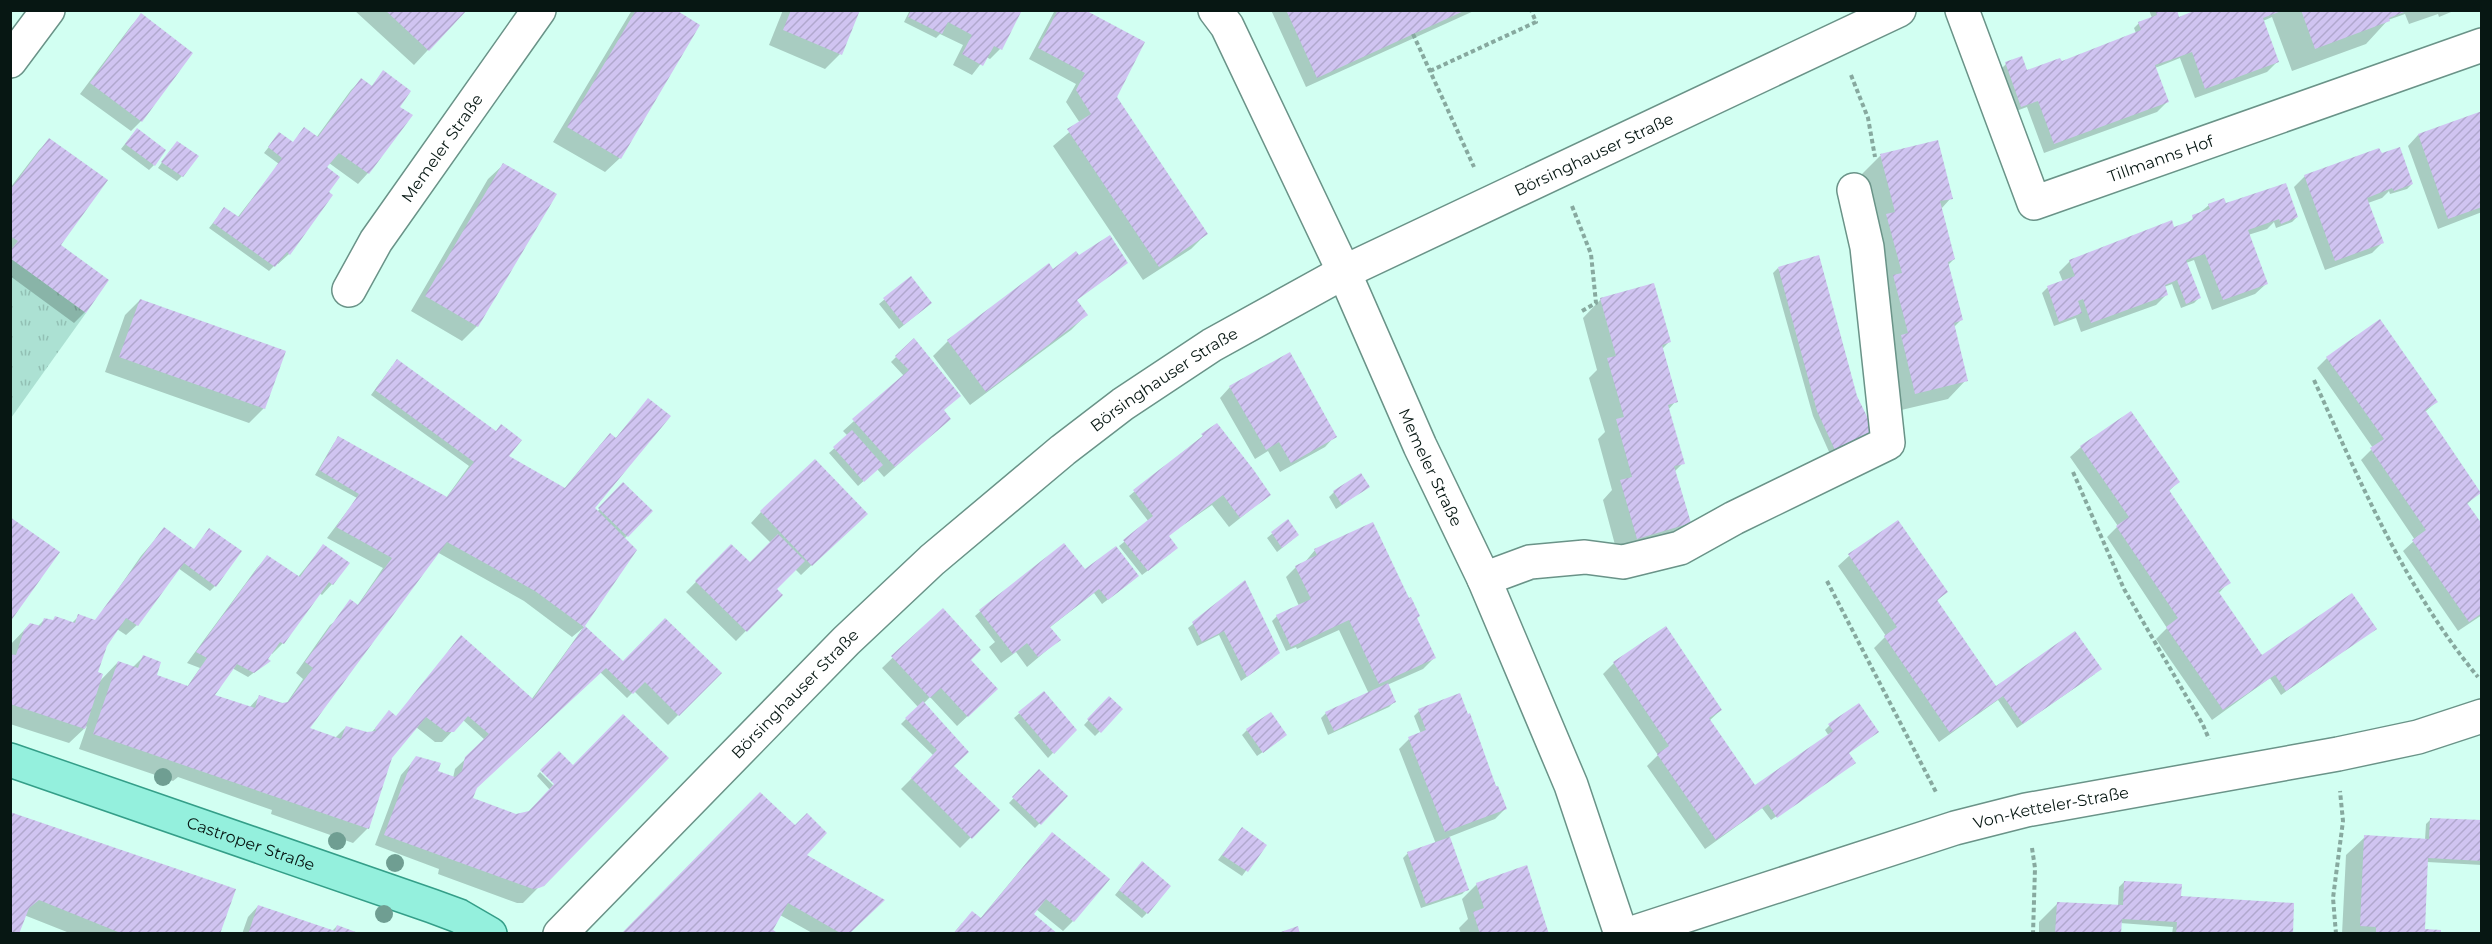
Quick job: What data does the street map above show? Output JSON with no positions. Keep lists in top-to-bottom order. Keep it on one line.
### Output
{"streets":{"main road":["Castroper Straße"],"street":["Memeler Straße","Börsinghauser Straße","Tillmanns Hof","Von-Ketteler-Straße"]},"crossings":[["Memeler Straße","Börsinghauser Straße"]]}
